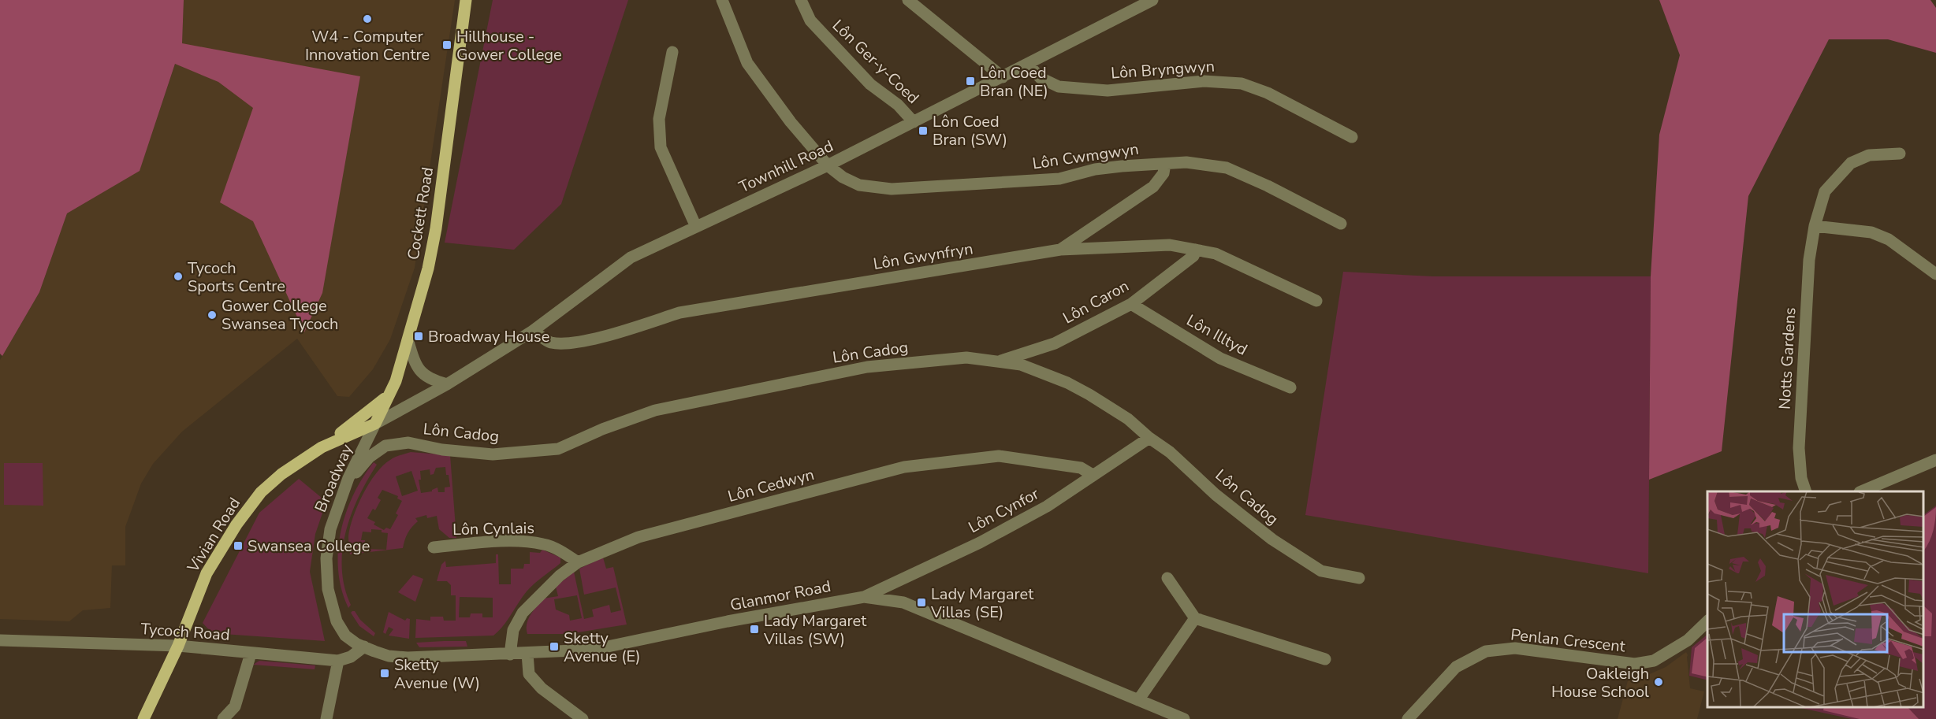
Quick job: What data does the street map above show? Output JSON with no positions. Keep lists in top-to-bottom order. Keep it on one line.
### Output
{"streets":{"main road":["Cockett Road","Vivian Road"],"street":["Lôn Ger-y-Coed","Lôn Bryngwyn","Lôn Cwmgwyn","Townhill Road","Lôn Gwynfryn","Lôn Caron","Lôn Illtyd","Lôn Cadog","Notts Gardens","Broadway","Lôn Cedwyn","Lôn Cynfor","Lôn Cynlais","Glanmor Road","Tycoch Road","Penlan Crescent"]},"crossings":[["Lôn Ger-y-Coed","Townhill Road"],["Lôn Bryngwyn","Townhill Road"],["Lôn Cwmgwyn","Townhill Road"],["Townhill Road","Cockett Road"],["Townhill Road","Lôn Gwynfryn"],["Townhill Road","Broadway"],["Townhill Road","Vivian Road"],["Cockett Road","Broadway"],["Cockett Road","Vivian Road"],["Lôn Gwynfryn","Lôn Caron"],["Lôn Caron","Lôn Illtyd"],["Lôn Caron","Lôn Cadog"],["Lôn Cadog","Broadway"],["Lôn Cadog","Lôn Cynfor"],["Broadway","Vivian Road"],["Broadway","Glanmor Road"],["Lôn Cedwyn","Lôn Cynfor"],["Lôn Cedwyn","Lôn Cynlais"],["Lôn Cedwyn","Glanmor Road"],["Lôn Cynfor","Glanmor Road"],["Vivian Road","Tycoch Road"]],"places":{"other":["W4 - Computer Innovation Centre","Tycoch Sports Centre","Gower College Swansea Tycoch","Oakleigh House School"],"transit":["Hillhouse - Gower College","Lôn Coed Bran (NE)","Lôn Coed Bran (SW)","Broadway House","Swansea College","Lady Margaret Villas (SE)","Lady Margaret Villas (SW)","Sketty Avenue (E)","Sketty Avenue (W)"]}}
